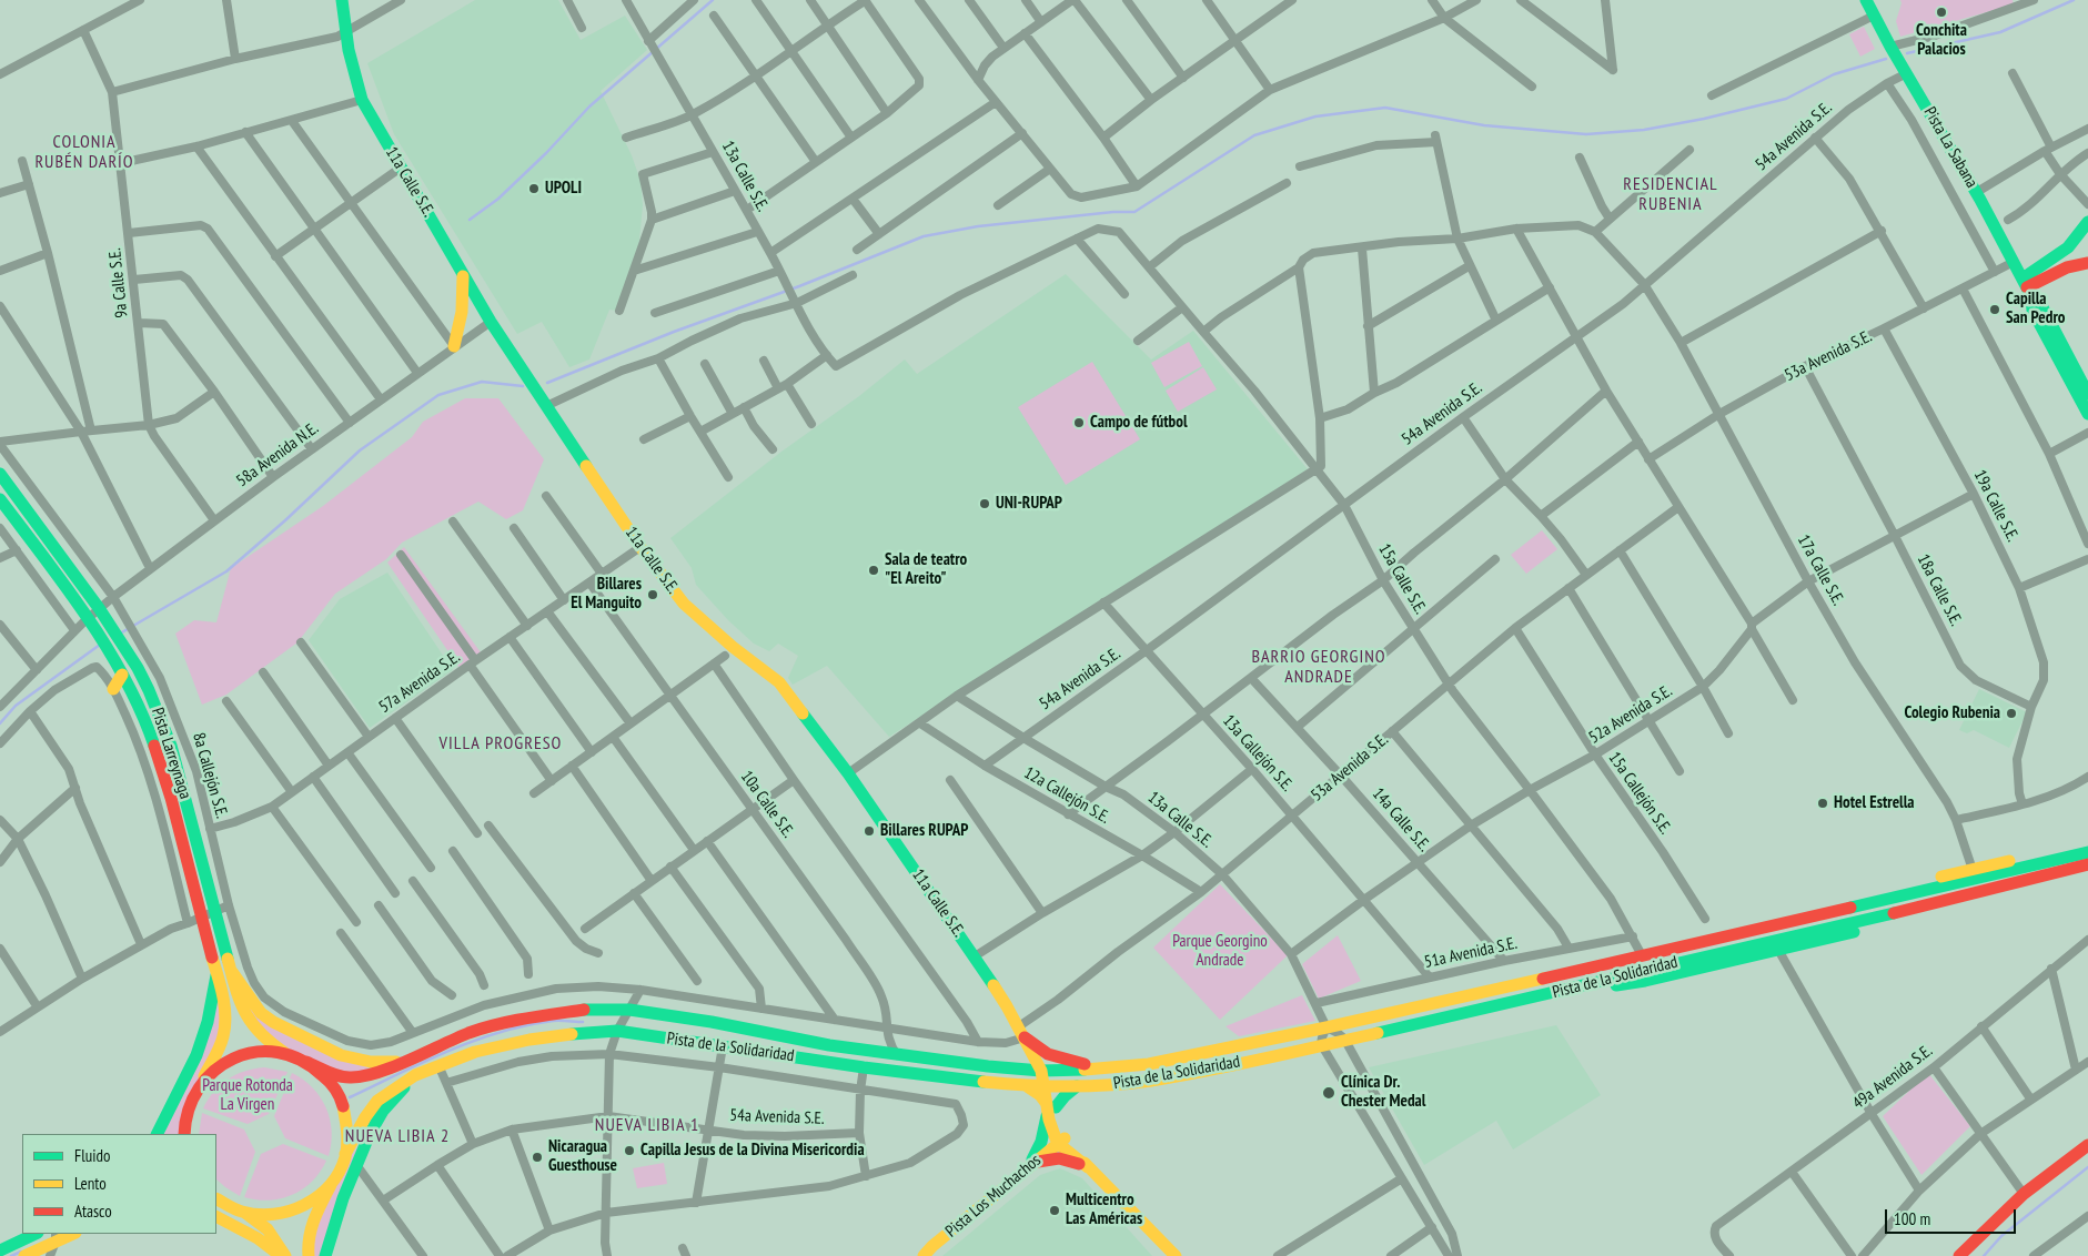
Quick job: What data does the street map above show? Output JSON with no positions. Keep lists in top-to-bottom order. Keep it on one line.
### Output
{"streets":{"main road":["Pista La Sabana","11a Calle S.E.","Pista Larreynaga","Pista de la Solidaridad","Pista Los Muchachos"],"street":["54a Avenida S.E.","13a Calle S.E.","9a Calle S.E.","53a Avenida S.E.","58a Avenida N.E.","19a Calle S.E.","17a Calle S.E.","15a Calle S.E.","18a Calle S.E.","57a Avenida S.E.","52a Avenida S.E.","13a Callejón S.E.","8a Callejón S.E.","15a Callejón S.E.","12a Callejón S.E.","10a Calle S.E.","14a Calle S.E.","51a Avenida S.E.","49a Avenida S.E."]},"crossings":[["54a Avenida S.E.","Pista La Sabana"],["54a Avenida S.E.","13a Calle S.E."],["54a Avenida S.E.","17a Calle S.E."],["54a Avenida S.E.","15a Calle S.E."],["54a Avenida S.E.","13a Callejón S.E."],["54a Avenida S.E.","12a Callejón S.E."],["Pista La Sabana","53a Avenida S.E."],["13a Calle S.E.","53a Avenida S.E."],["13a Calle S.E.","15a Calle S.E."],["13a Calle S.E.","52a Avenida S.E."],["13a Calle S.E.","51a Avenida S.E."],["13a Calle S.E.","Pista de la Solidaridad"],["11a Calle S.E.","53a Avenida S.E."],["11a Calle S.E.","58a Avenida N.E."],["11a Calle S.E.","57a Avenida S.E."],["11a Calle S.E.","8a Callejón S.E."],["11a Calle S.E.","Pista de la Solidaridad"],["11a Calle S.E.","Pista Los Muchachos"],["9a Calle S.E.","58a Avenida N.E."],["53a Avenida S.E.","19a Calle S.E."],["53a Avenida S.E.","17a Calle S.E."],["53a Avenida S.E.","15a Calle S.E."],["53a Avenida S.E.","18a Calle S.E."],["53a Avenida S.E.","13a Callejón S.E."],["53a Avenida S.E.","15a Callejón S.E."],["53a Avenida S.E.","12a Callejón S.E."],["53a Avenida S.E.","14a Calle S.E."],["58a Avenida N.E.","Pista Larreynaga"],["58a Avenida N.E.","8a Callejón S.E."],["19a Calle S.E.","18a Calle S.E."],["19a Calle S.E.","52a Avenida S.E."],["17a Calle S.E.","52a Avenida S.E."],["17a Calle S.E.","Pista de la Solidaridad"],["15a Calle S.E.","52a Avenida S.E."],["15a Calle S.E.","51a Avenida S.E."],["15a Calle S.E.","Pista de la Solidaridad"],["18a Calle S.E.","52a Avenida S.E."],["57a Avenida S.E.","8a Callejón S.E."],["57a Avenida S.E.","10a Calle S.E."],["52a Avenida S.E.","13a Callejón S.E."],["52a Avenida S.E.","15a Callejón S.E."],["52a Avenida S.E.","14a Calle S.E."],["13a Callejón S.E.","51a Avenida S.E."],["8a Callejón S.E.","10a Calle S.E."],["10a Calle S.E.","Pista de la Solidaridad"],["14a Calle S.E.","51a Avenida S.E."]],"districts":["COLONIA RUBÉN DARÍO","RESIDENCIAL RUBENIA","BARRIO GEORGINO ANDRADE","VILLA PROGRESO","NUEVA LIBIA 1","NUEVA LIBIA 2"],"parks":["Parque Georgino Andrade","Parque Rotonda La Virgen"],"places":["Conchita Palacios","UPOLI","Capilla San Pedro","Campo de fútbol","UNI-RUPAP","Sala de teatro \"El Areito\"","Billares El Manguito","Colegio Rubenia","Hotel Estrella","Billares RUPAP","Clínica Dr. Chester Medal","Capilla Jesus de la Divina Misericordia","Nicaragua Guesthouse","Multicentro Las Américas"],"legend":["Fluido","Lento","Atasco"],"scale_bar":"100 m"}
